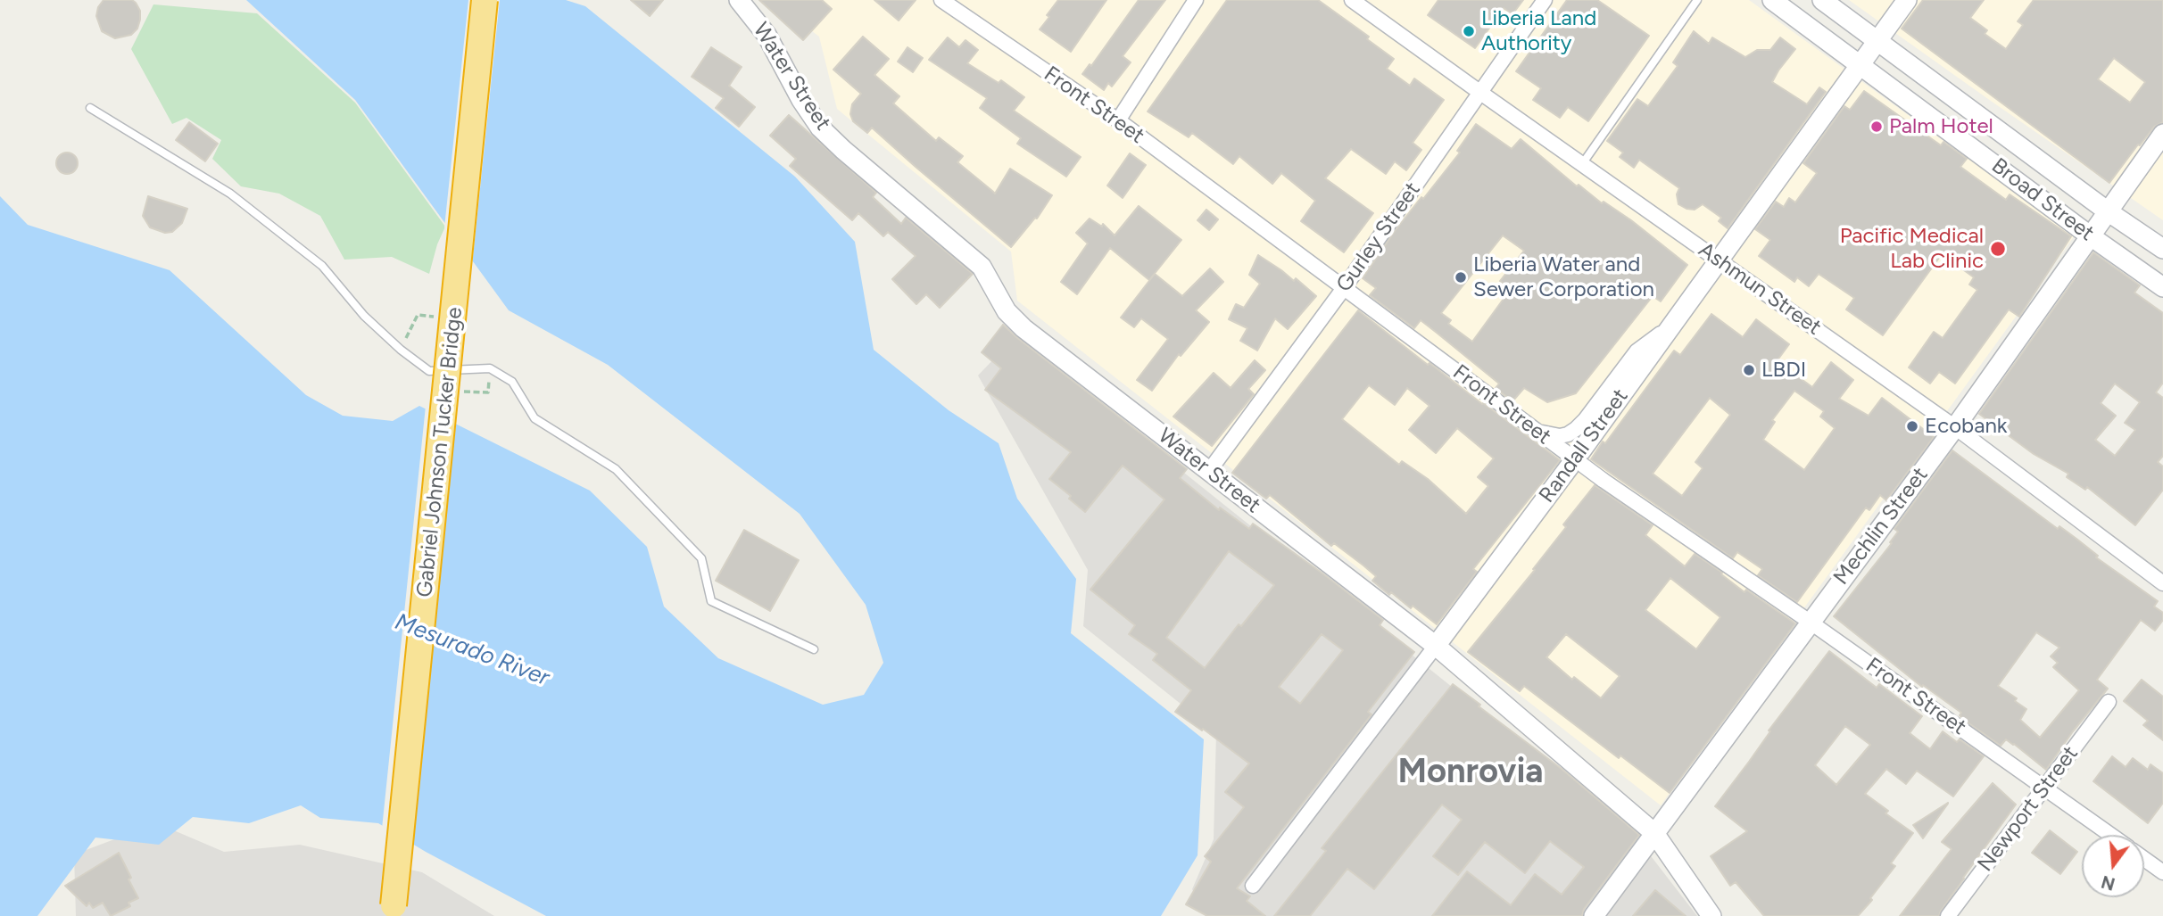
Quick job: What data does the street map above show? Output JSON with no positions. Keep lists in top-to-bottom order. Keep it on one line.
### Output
{"streets":{"highway":["Gabriel Johnson Tucker Bridge"],"street":["Water Street","Front Street","Broad Street","Gurley Street","Ashmun Street","Randall Street","Mechlin Street","Newport Street"]},"crossings":[["Water Street","Gurley Street"],["Water Street","Randall Street"],["Water Street","Mechlin Street"],["Front Street","Gurley Street"],["Front Street","Mechlin Street"],["Front Street","Newport Street"],["Broad Street","Randall Street"],["Broad Street","Mechlin Street"],["Gurley Street","Ashmun Street"],["Ashmun Street","Randall Street"],["Ashmun Street","Mechlin Street"]],"districts":["Monrovia"],"water":["Mesurado River"],"places":["Liberia Land Authority","Palm Hotel","Pacific Medical Lab Clinic","Liberia Water and Sewer Corporation","LBDI","Ecobank"],"north":"bottom"}
